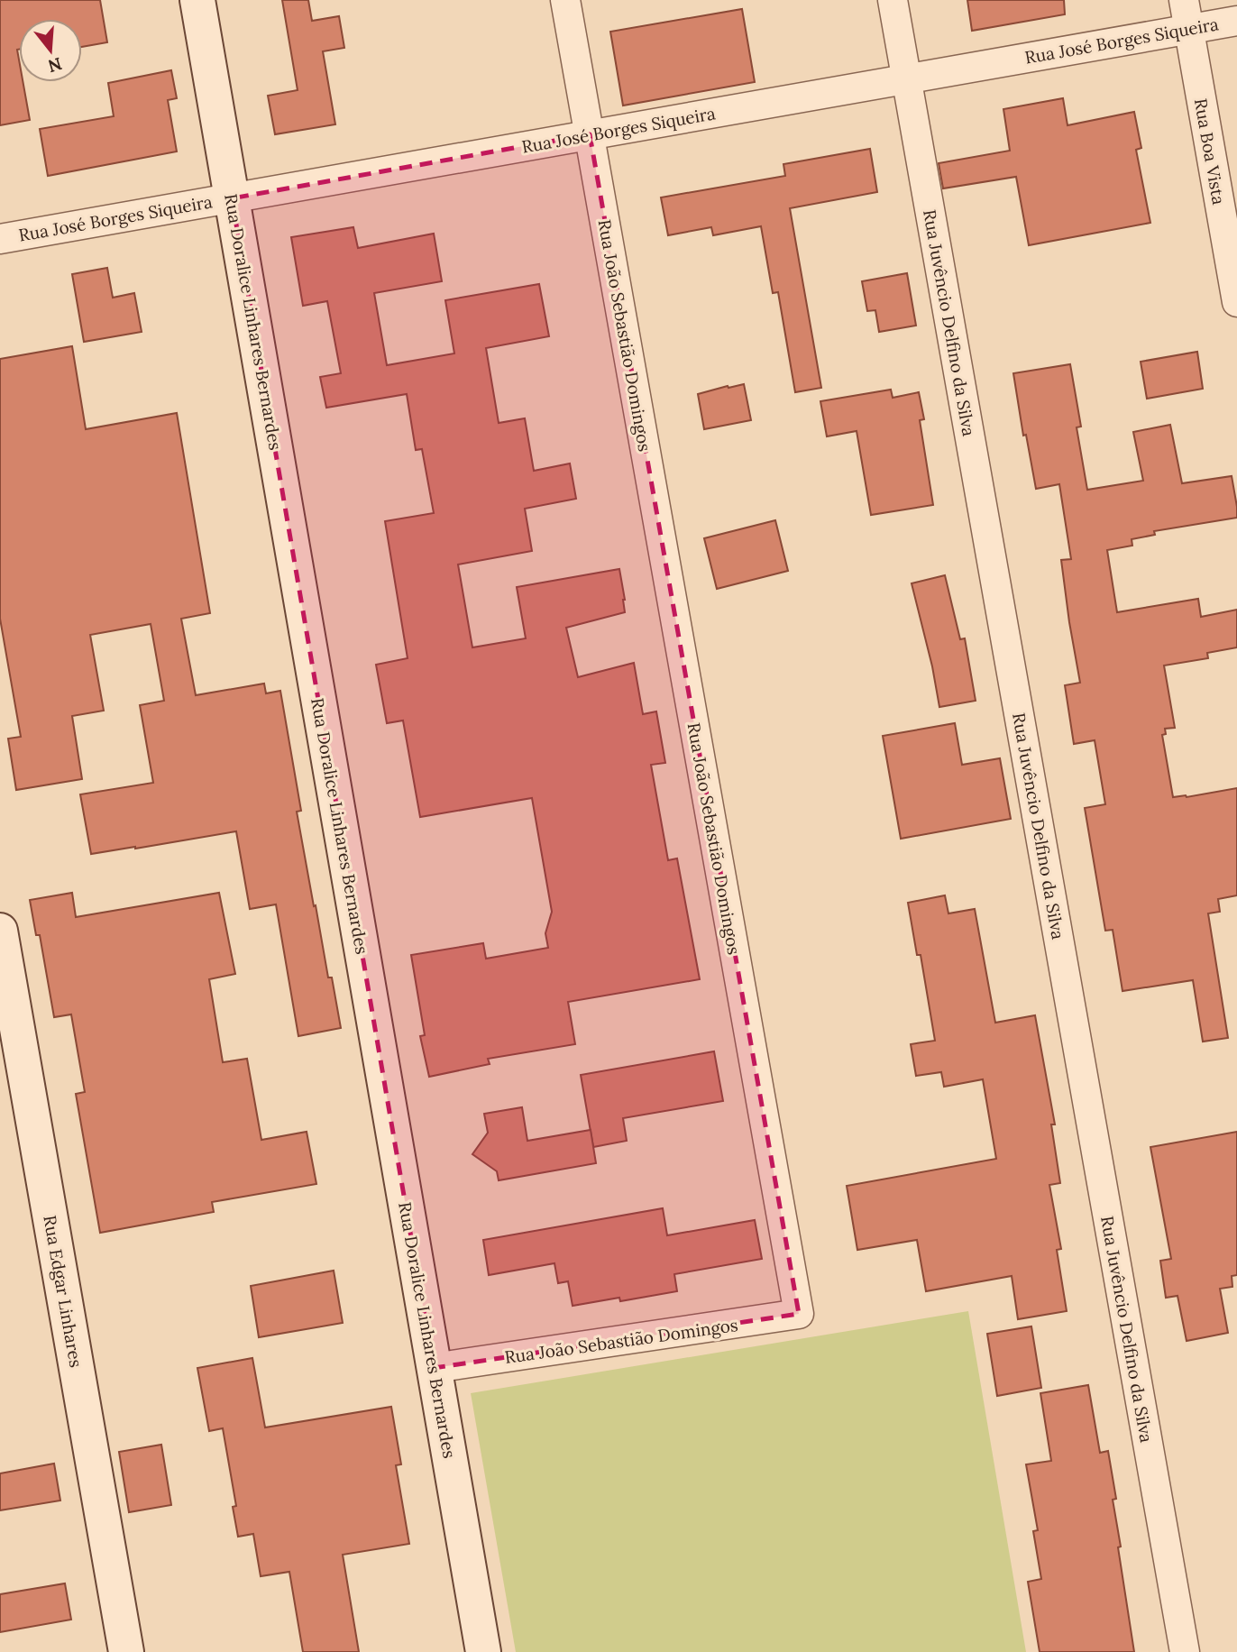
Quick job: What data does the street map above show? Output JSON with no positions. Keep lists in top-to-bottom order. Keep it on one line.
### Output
{"streets":{"street":["Rua José Borges Siqueira","Rua Boa Vista","Rua Doralice Linhares Bernardes","Rua Juvêncio Delfino da Silva","Rua João Sebastião Domingos","Rua Edgar Linhares"]},"crossings":[["Rua José Borges Siqueira","Rua Boa Vista"],["Rua José Borges Siqueira","Rua Doralice Linhares Bernardes"],["Rua José Borges Siqueira","Rua Juvêncio Delfino da Silva"],["Rua José Borges Siqueira","Rua João Sebastião Domingos"],["Rua Doralice Linhares Bernardes","Rua João Sebastião Domingos"]],"north":"bottom"}
